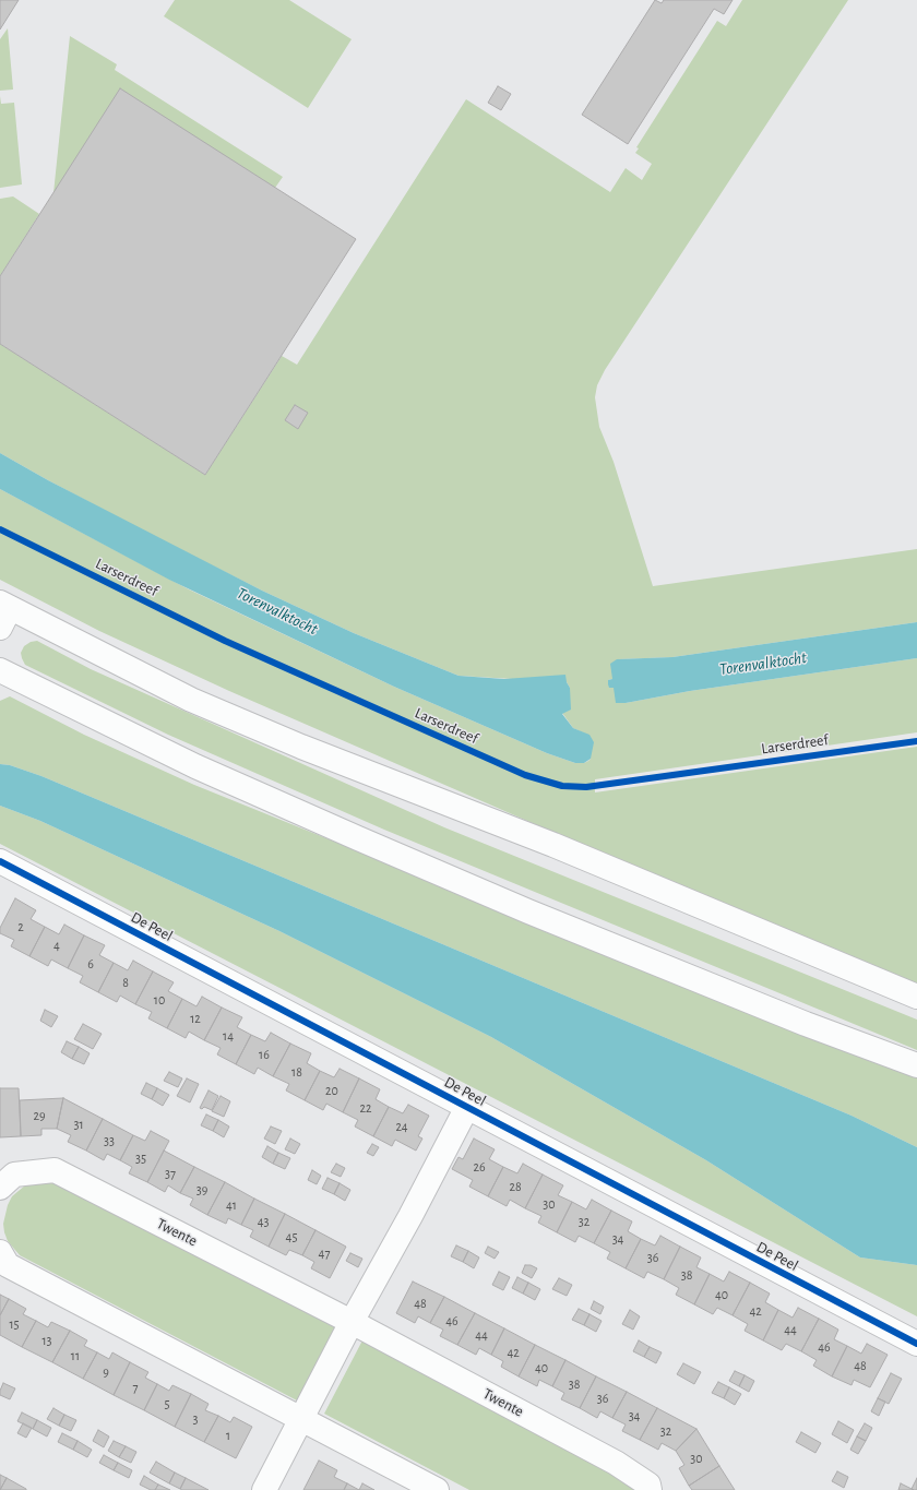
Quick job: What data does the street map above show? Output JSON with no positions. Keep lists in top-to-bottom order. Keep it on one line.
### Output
{"streets":{"street":["De Peel","Twente"],"cycle path":["Larserdreef"]},"water":["Torenvalktocht"],"house_numbers":["2","4","6","8","10","12","14","16","18","20","22","29","31","24","33","35","26","37","28","39","30","41","43","32","45","34","47","36","38","40","48","42","46","15","44","44","13","46","42","11","48","40","9","38","7","36","5","34","3","32","1","30"]}
